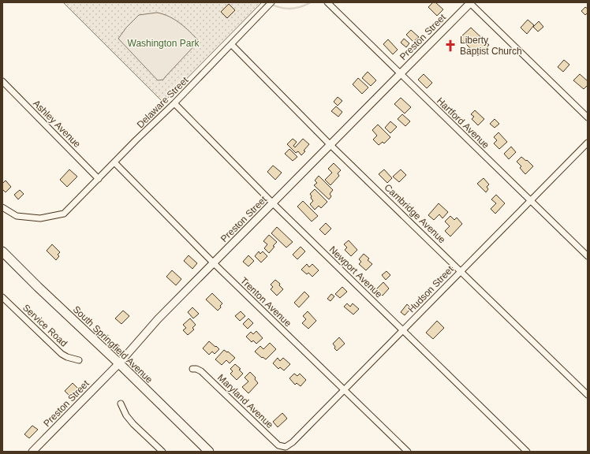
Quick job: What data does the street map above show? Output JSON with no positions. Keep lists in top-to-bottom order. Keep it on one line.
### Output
{"streets":{"main road":["South Springfield Avenue"],"street":["Preston Street","Delaware Street","Hartford Avenue","Ashley Avenue","Cambridge Avenue","Newport Avenue","Hudson Street","Trenton Avenue","Service Road","Maryland Avenue"]},"crossings":[["Preston Street","Hartford Avenue"],["Preston Street","Cambridge Avenue"],["Preston Street","Newport Avenue"],["Preston Street","Trenton Avenue"],["Preston Street","South Springfield Avenue"],["Delaware Street","Ashley Avenue"],["Delaware Street","Cambridge Avenue"],["Delaware Street","Newport Avenue"],["Delaware Street","Trenton Avenue"],["Hartford Avenue","Hudson Street"],["Cambridge Avenue","Hudson Street"],["Newport Avenue","Hudson Street"],["Hudson Street","Trenton Avenue"],["Hudson Street","Maryland Avenue"]],"parks":["Washington Park"],"places":{"church":["Liberty Baptist Church"]}}
